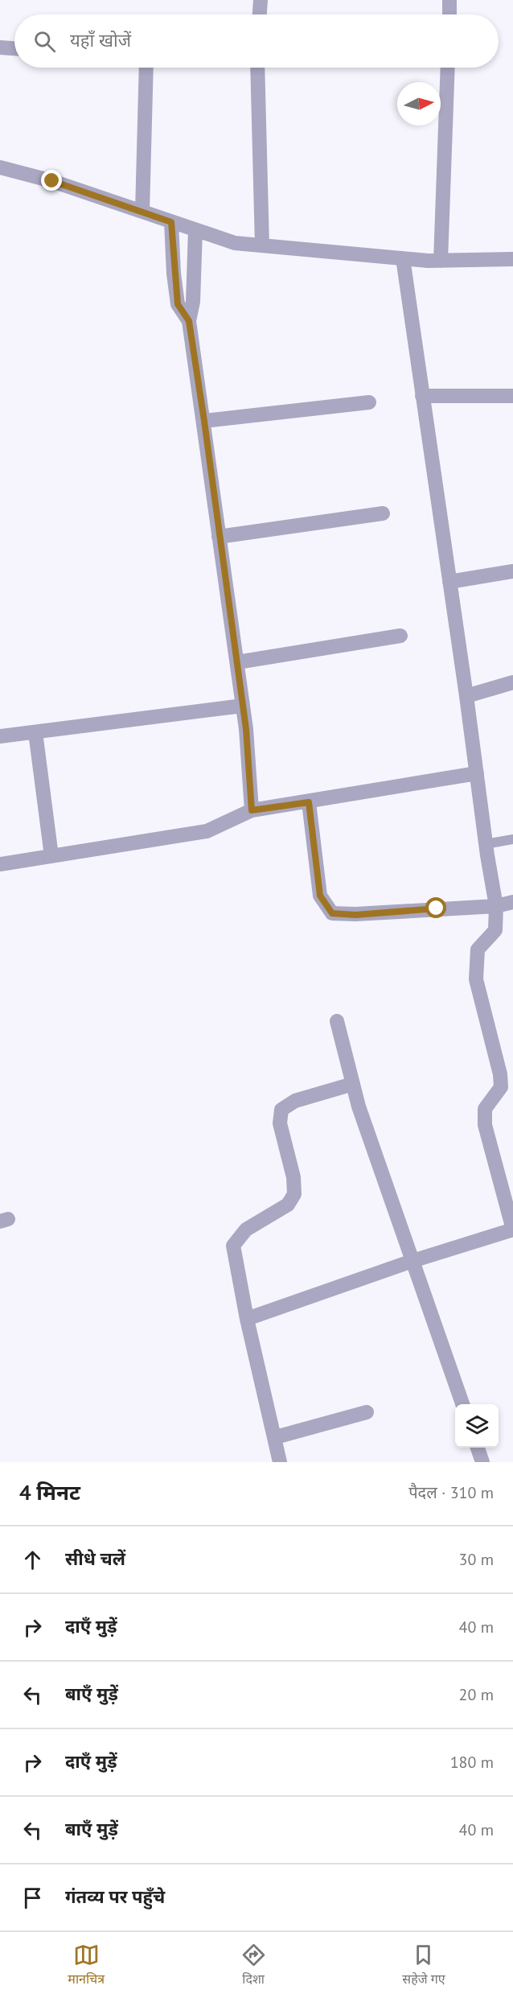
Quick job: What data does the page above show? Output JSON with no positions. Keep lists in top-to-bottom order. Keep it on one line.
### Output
{"north":"right","page":{"search":"यहाँ खोजें","heading":["4 मिनट","पैदल · 310 m"],"list":[["सीधे चलें","30 m"],["दाएँ मुड़ें","40 m"],["बाएँ मुड़ें","20 m"],["दाएँ मुड़ें","180 m"],["बाएँ मुड़ें","40 m"],"गंतव्य पर पहुँचे"],"nav":["मानचित्र","दिशा","सहेजे गए"]}}
